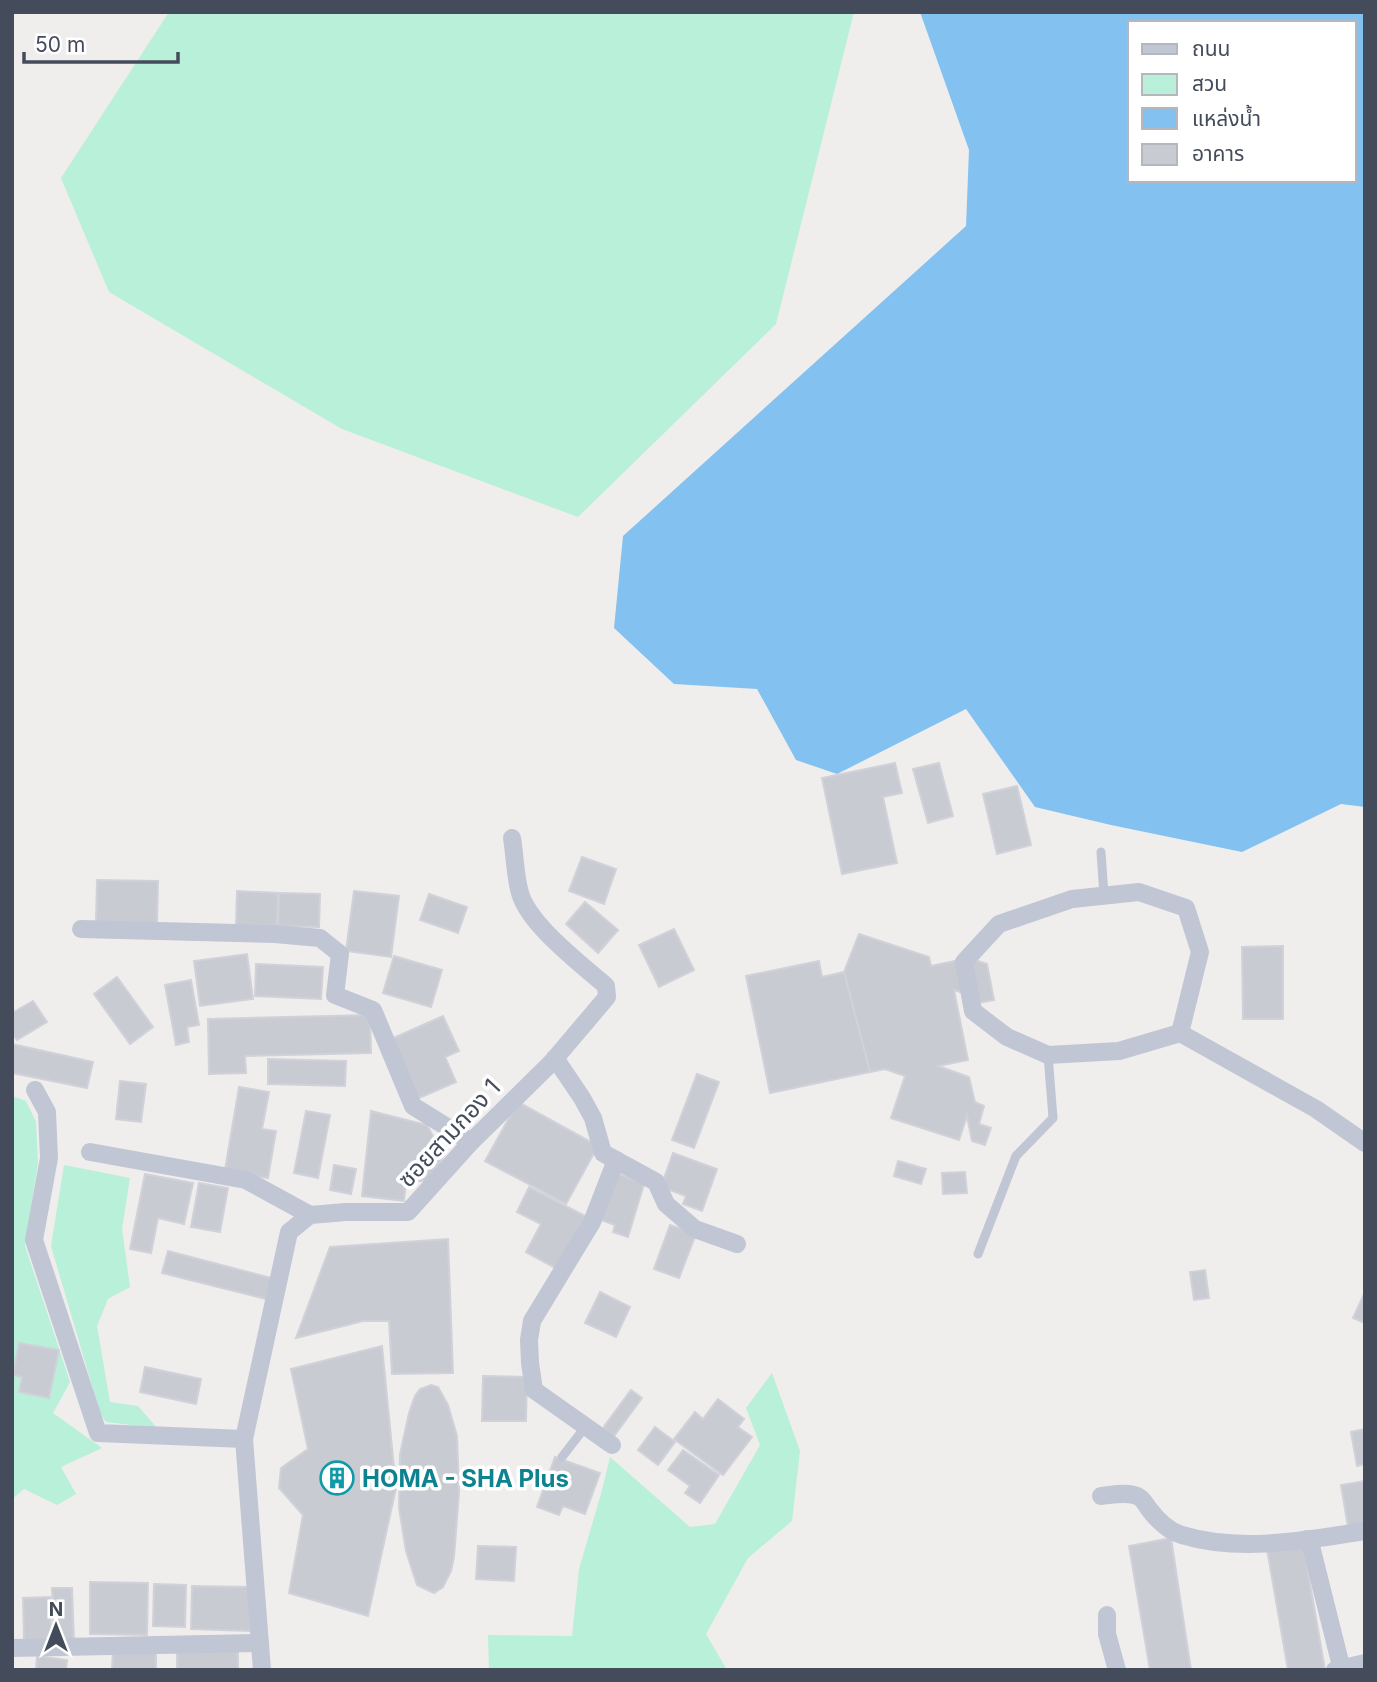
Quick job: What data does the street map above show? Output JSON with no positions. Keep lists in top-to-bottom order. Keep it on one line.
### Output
{"streets":{"street":["ซอยสามกอง 1"]},"places":{"building":["HOMA - SHA Plus"]},"legend":["ถนน","สวน","แหล่งน้ำ","อาคาร"],"scale_bar":"50 m","north":"top"}
